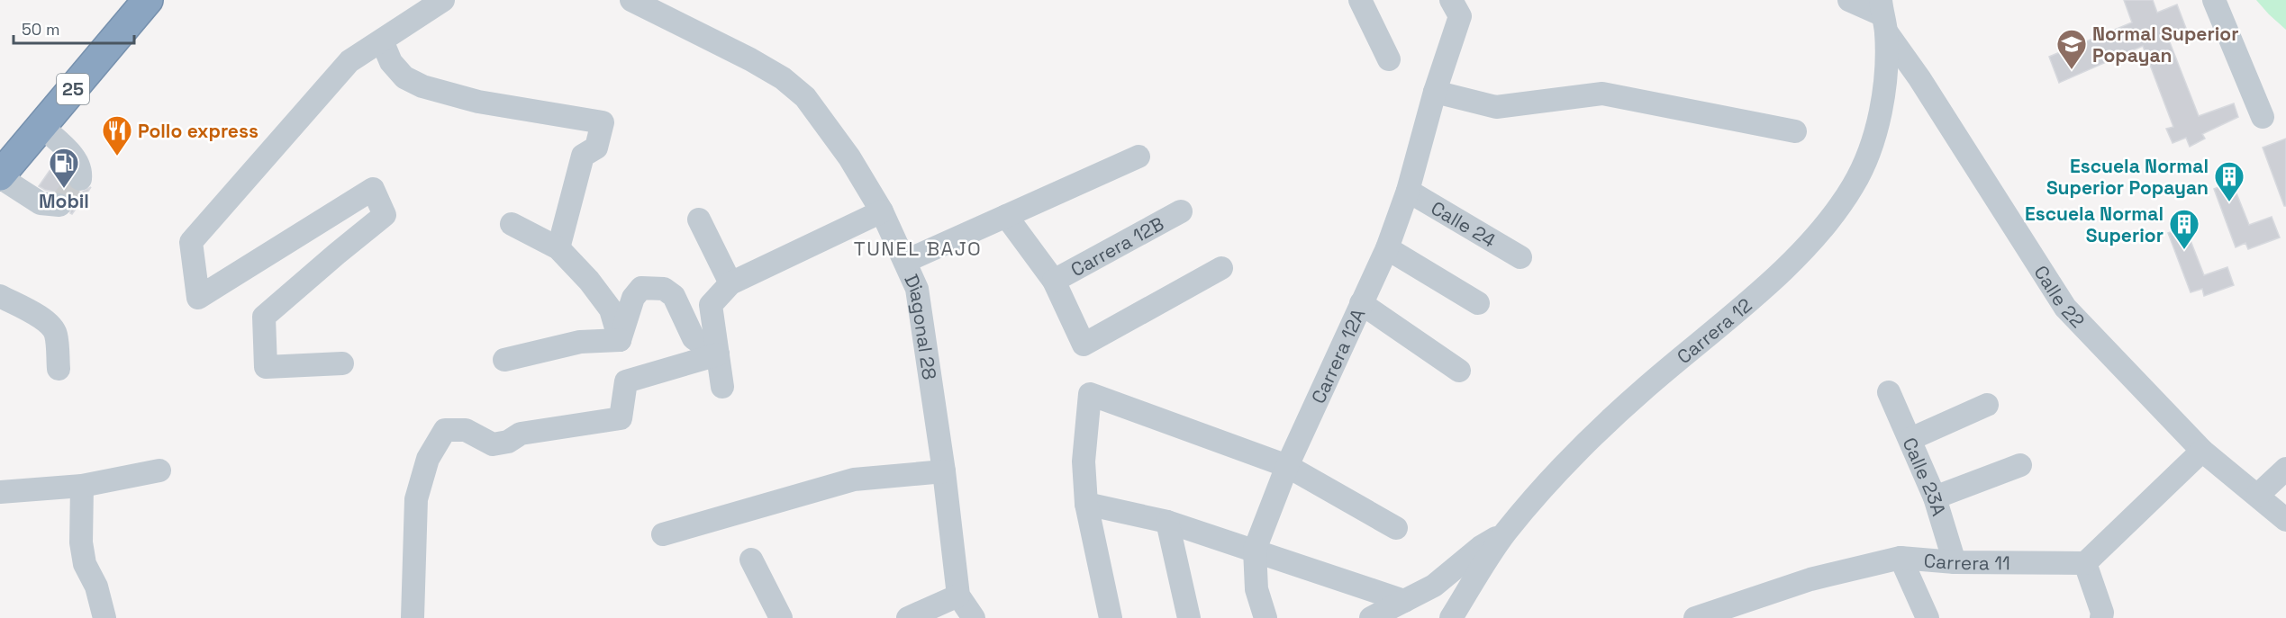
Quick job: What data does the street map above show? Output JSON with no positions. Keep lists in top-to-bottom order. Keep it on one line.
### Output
{"streets":{"highway":["25"],"street":["Calle 24","Carrera 12B","Calle 22","Diagonal 28","Carrera 12","Carrera 12A","Calle 23A","Carrera 11"]},"crossings":[["Calle 24","Carrera 12A"],["Calle 22","Carrera 12"],["Calle 23A","Carrera 11"]],"districts":["TUNEL BAJO"],"places":{"school or university":["Normal Superior Popayan"],"restaurant":["Pollo express"],"fuel station":["Mobil"],"building":["Escuela Normal Superior Popayan","Escuela Normal Superior"]},"scale_bar":"50 m"}
